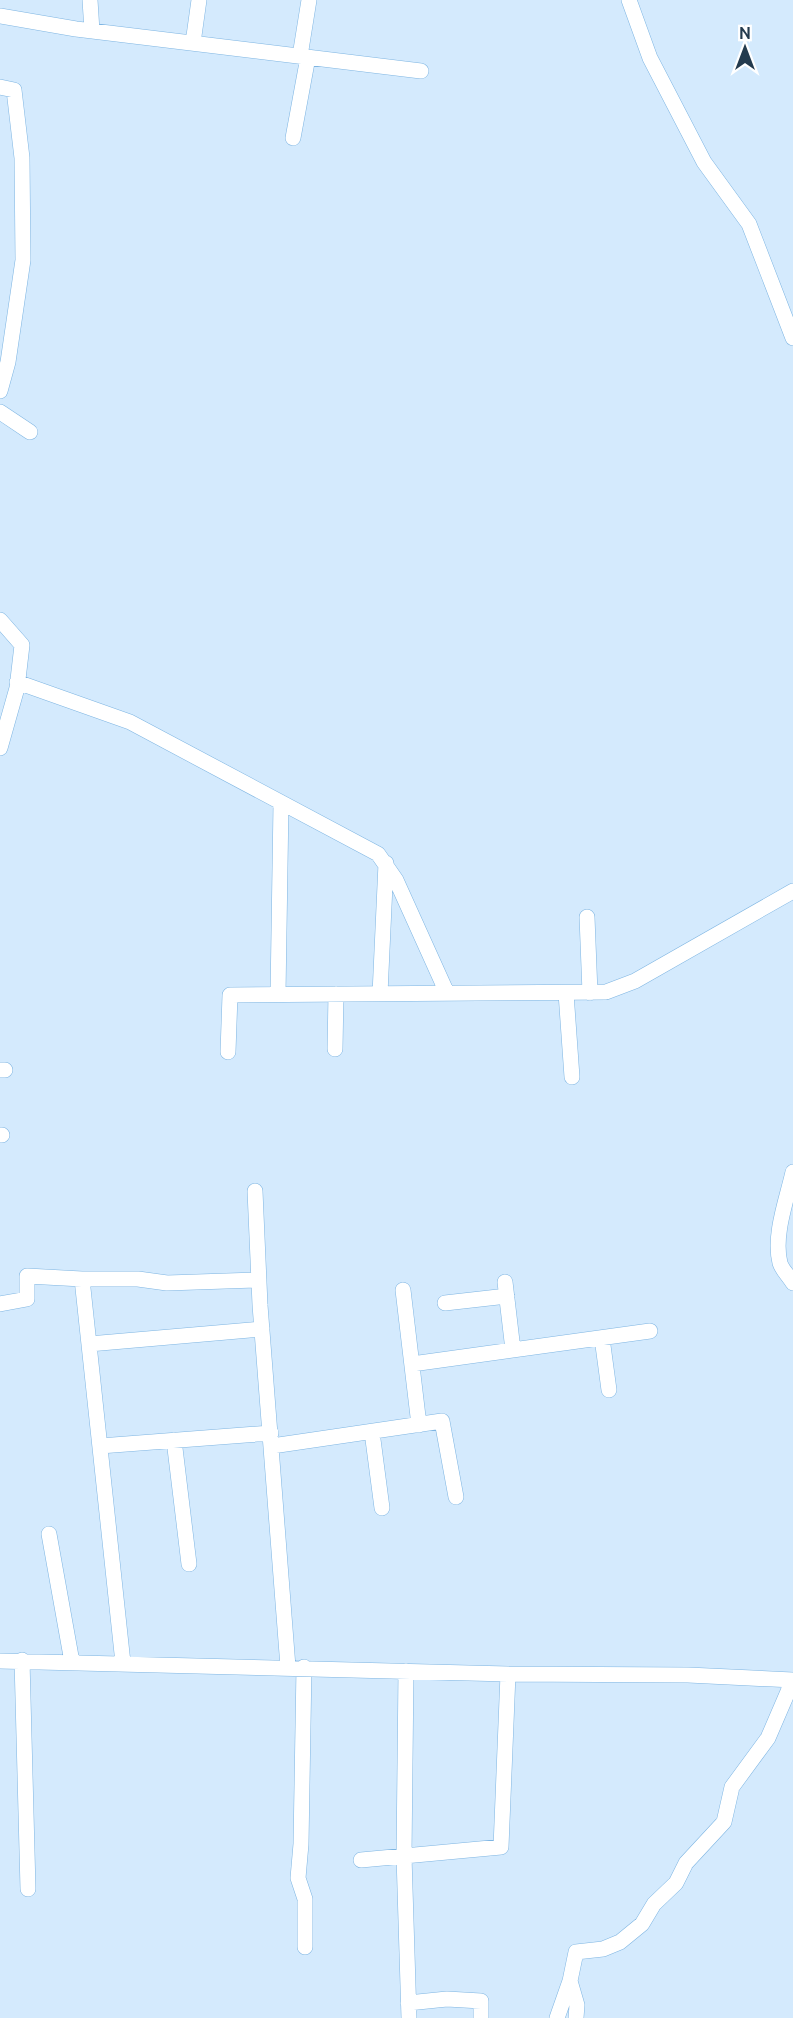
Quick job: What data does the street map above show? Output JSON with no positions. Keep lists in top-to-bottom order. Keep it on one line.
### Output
{"north":"top"}
